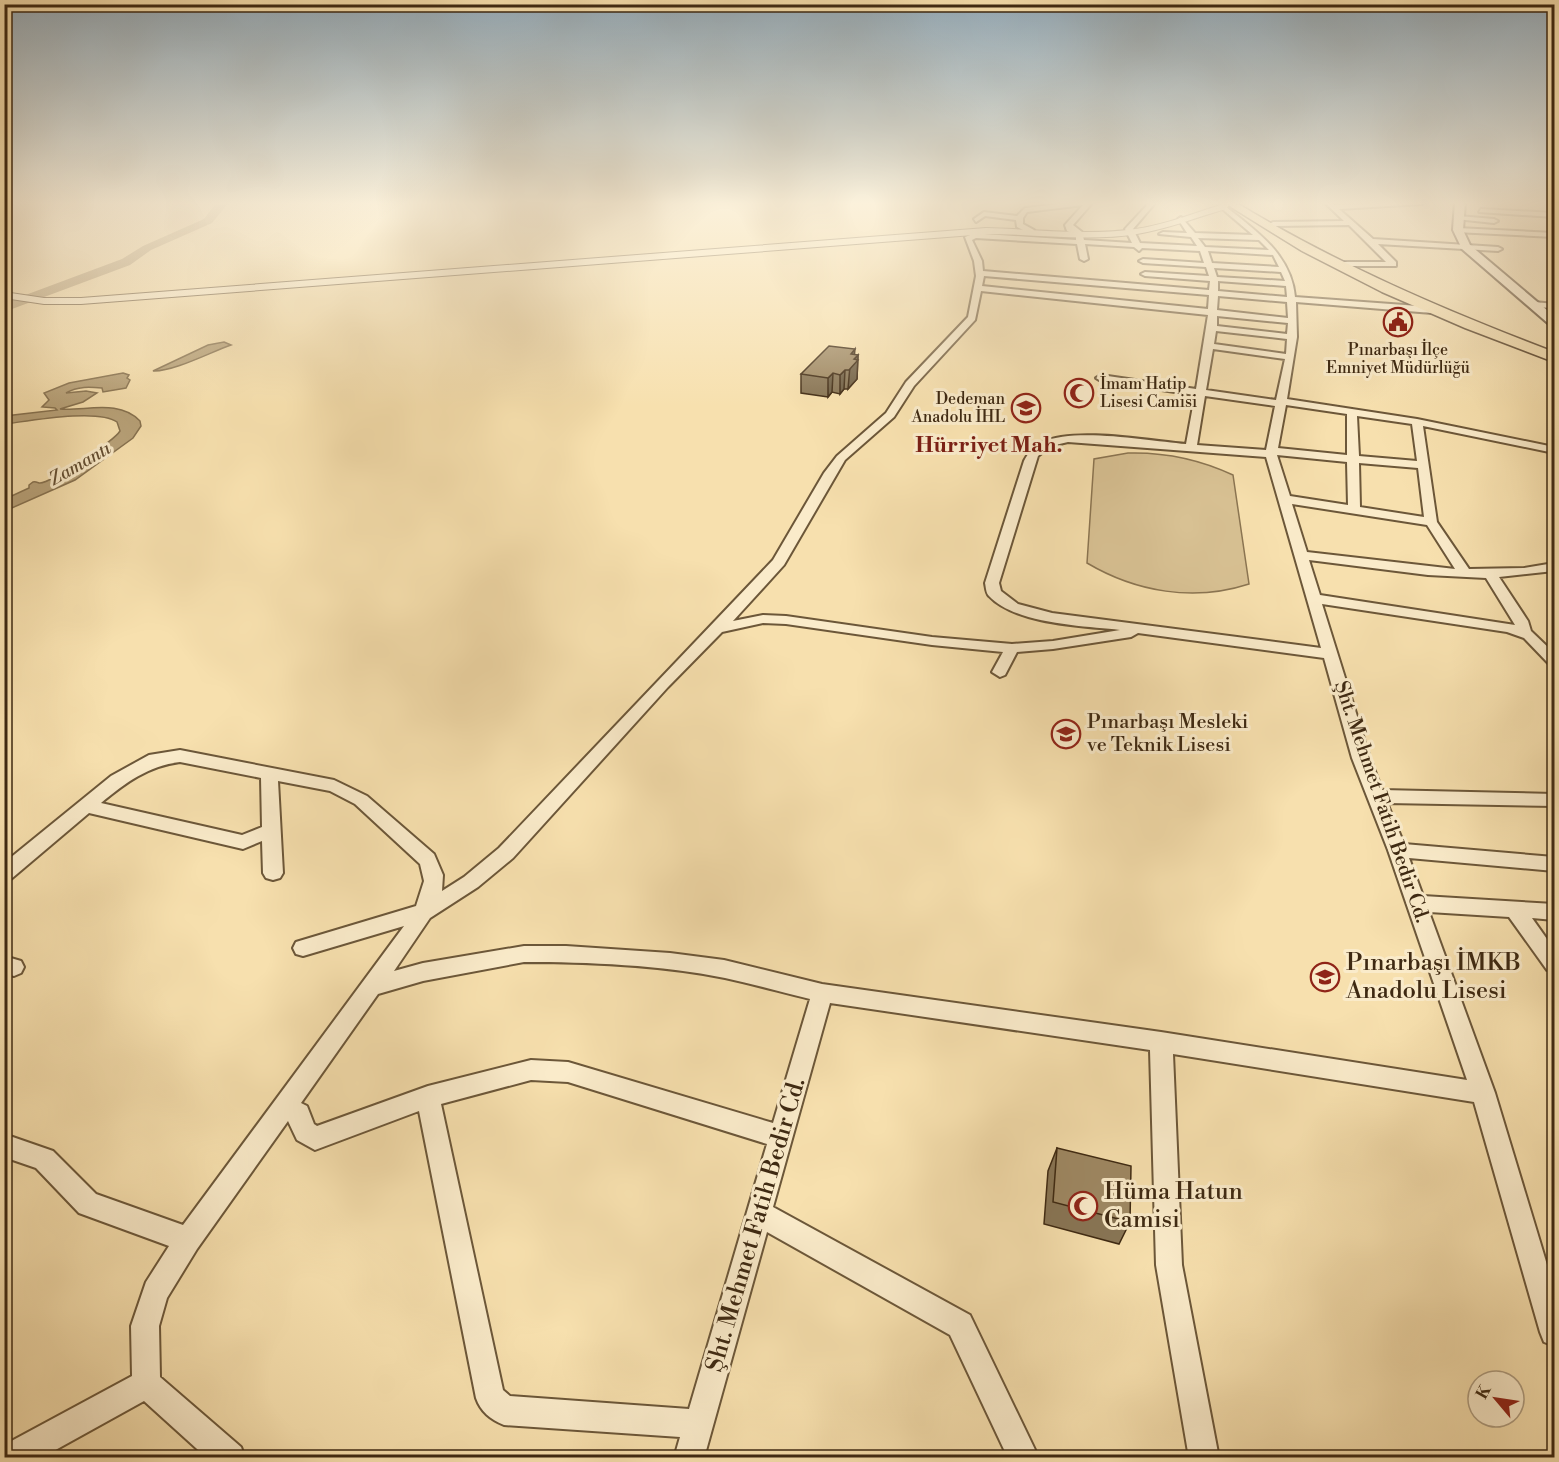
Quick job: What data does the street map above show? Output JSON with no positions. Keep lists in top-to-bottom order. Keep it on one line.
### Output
{"streets":{"street":["Şht. Mehmet Fatih Bedir Cd."]},"districts":["Hürriyet Mah."],"water":["Zamantı"],"places":{"public building":["Pınarbaşı İlçe Emniyet Müdürlüğü"],"mosque":["İmam Hatip Lisesi Camisi","Hüma Hatun Camisi"],"school or university":["Dedeman Anadolu İHL","Pınarbaşı Mesleki ve Teknik Lisesi","Pınarbaşı İMKB Anadolu Lisesi"]},"north":"top left"}
